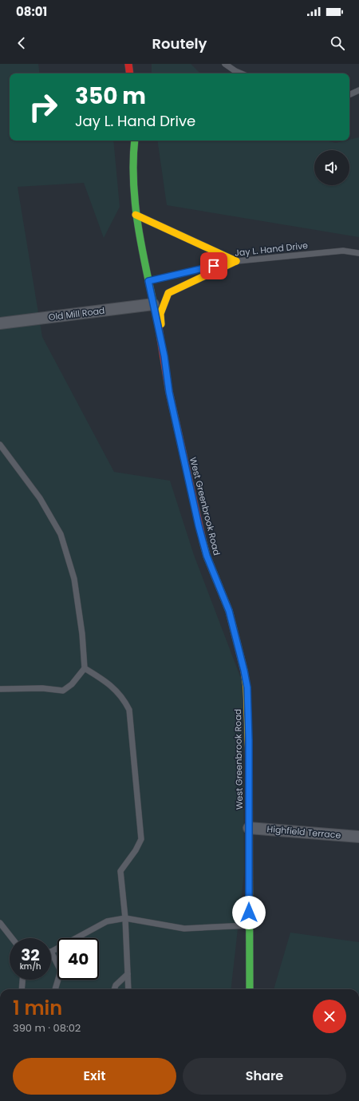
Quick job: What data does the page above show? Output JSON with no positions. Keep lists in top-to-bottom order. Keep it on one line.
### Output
{"streets":{"street":["Old Mill Road","West Greenbrook Road","Highfield Terrace"],"lane":["Jay L. Hand Drive"]},"crossings":[["Jay L. Hand Drive","West Greenbrook Road"],["Old Mill Road","West Greenbrook Road"],["West Greenbrook Road","Highfield Terrace"]],"page":{"status":"08:01","header":"Routely","turn":["350 m","Jay L. Hand Drive"],"speed":"32 km/h","limit":"40","heading":["1 min","390 m · 08:02"],"buttons":["Exit","Share"]}}
